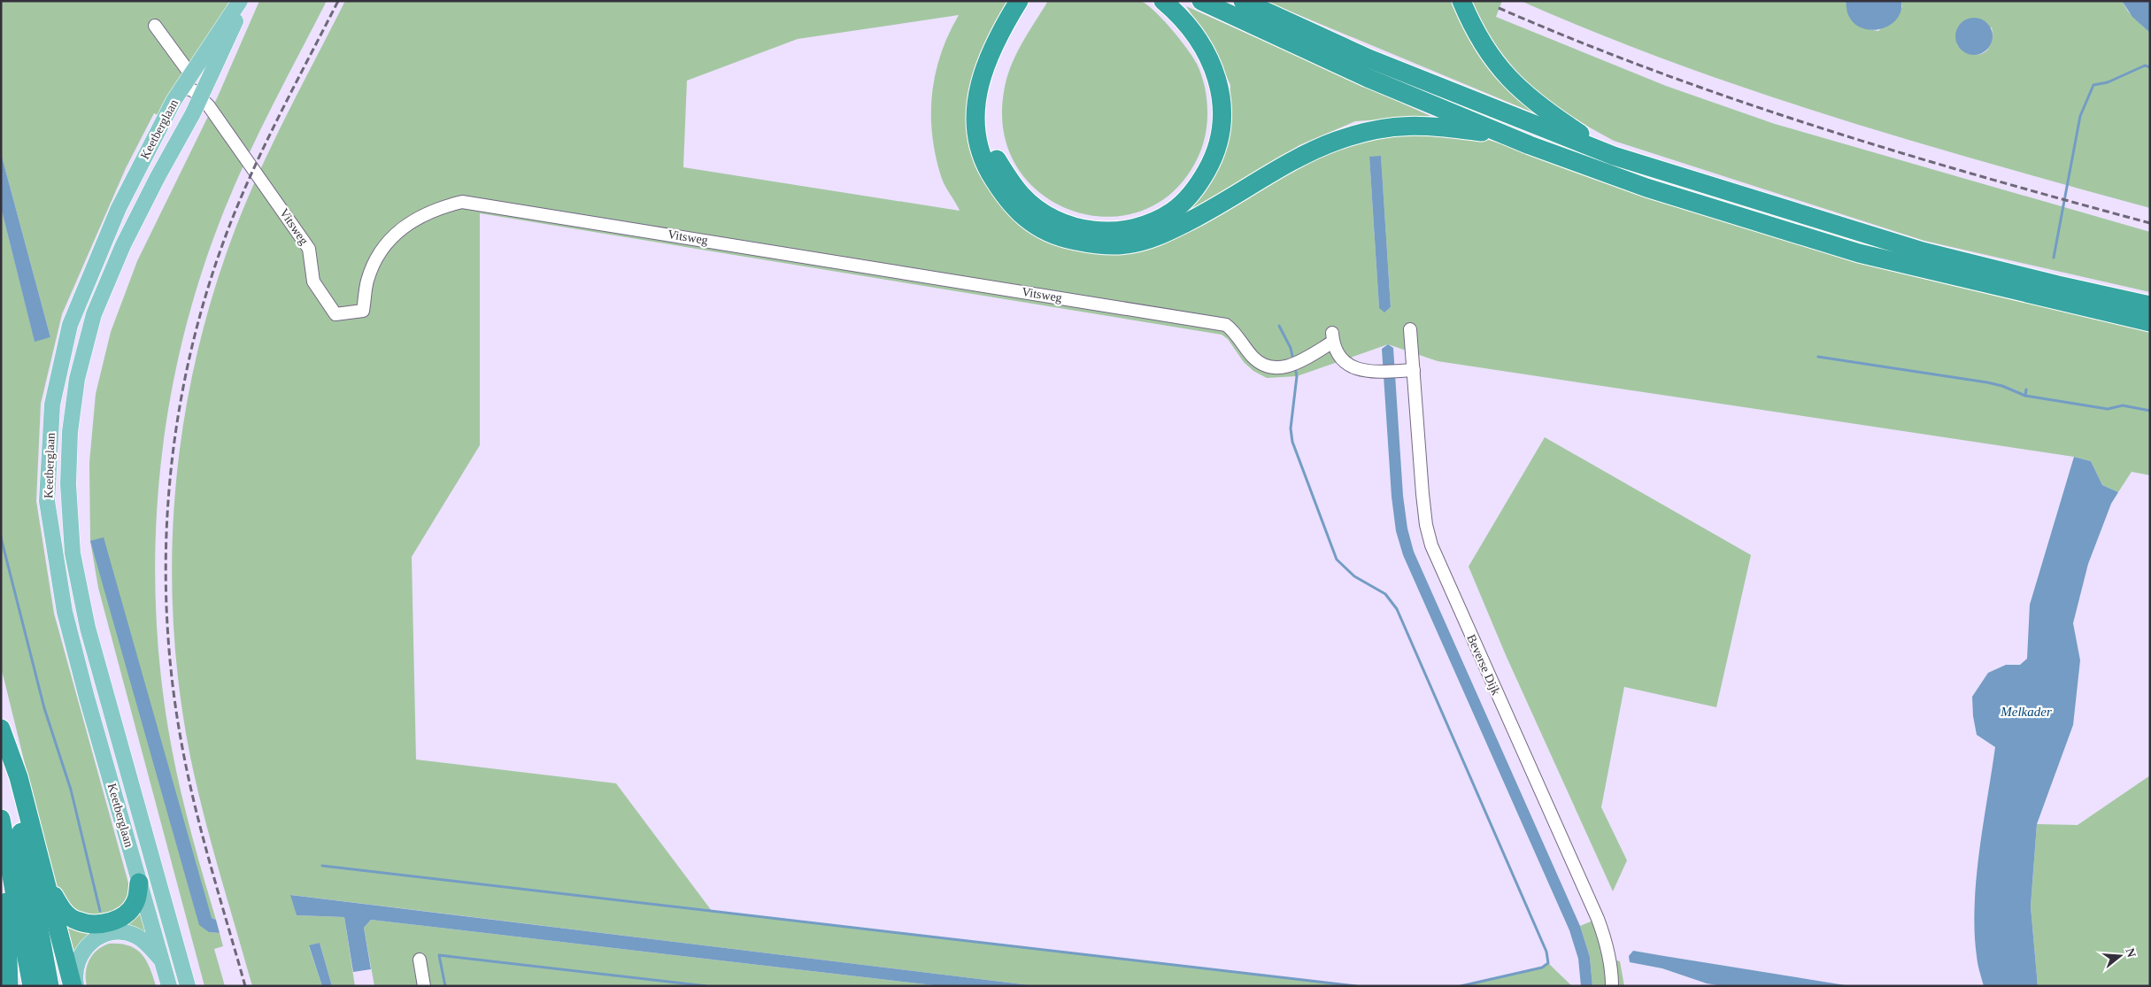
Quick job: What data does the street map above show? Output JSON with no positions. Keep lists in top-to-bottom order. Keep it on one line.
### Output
{"streets":{"main road":["Keetberglaan"],"street":["Vitsweg","Beverse Dijk"]},"crossings":[["Keetberglaan","Vitsweg"],["Vitsweg","Beverse Dijk"]],"water":["Melkader"],"north":"right"}
